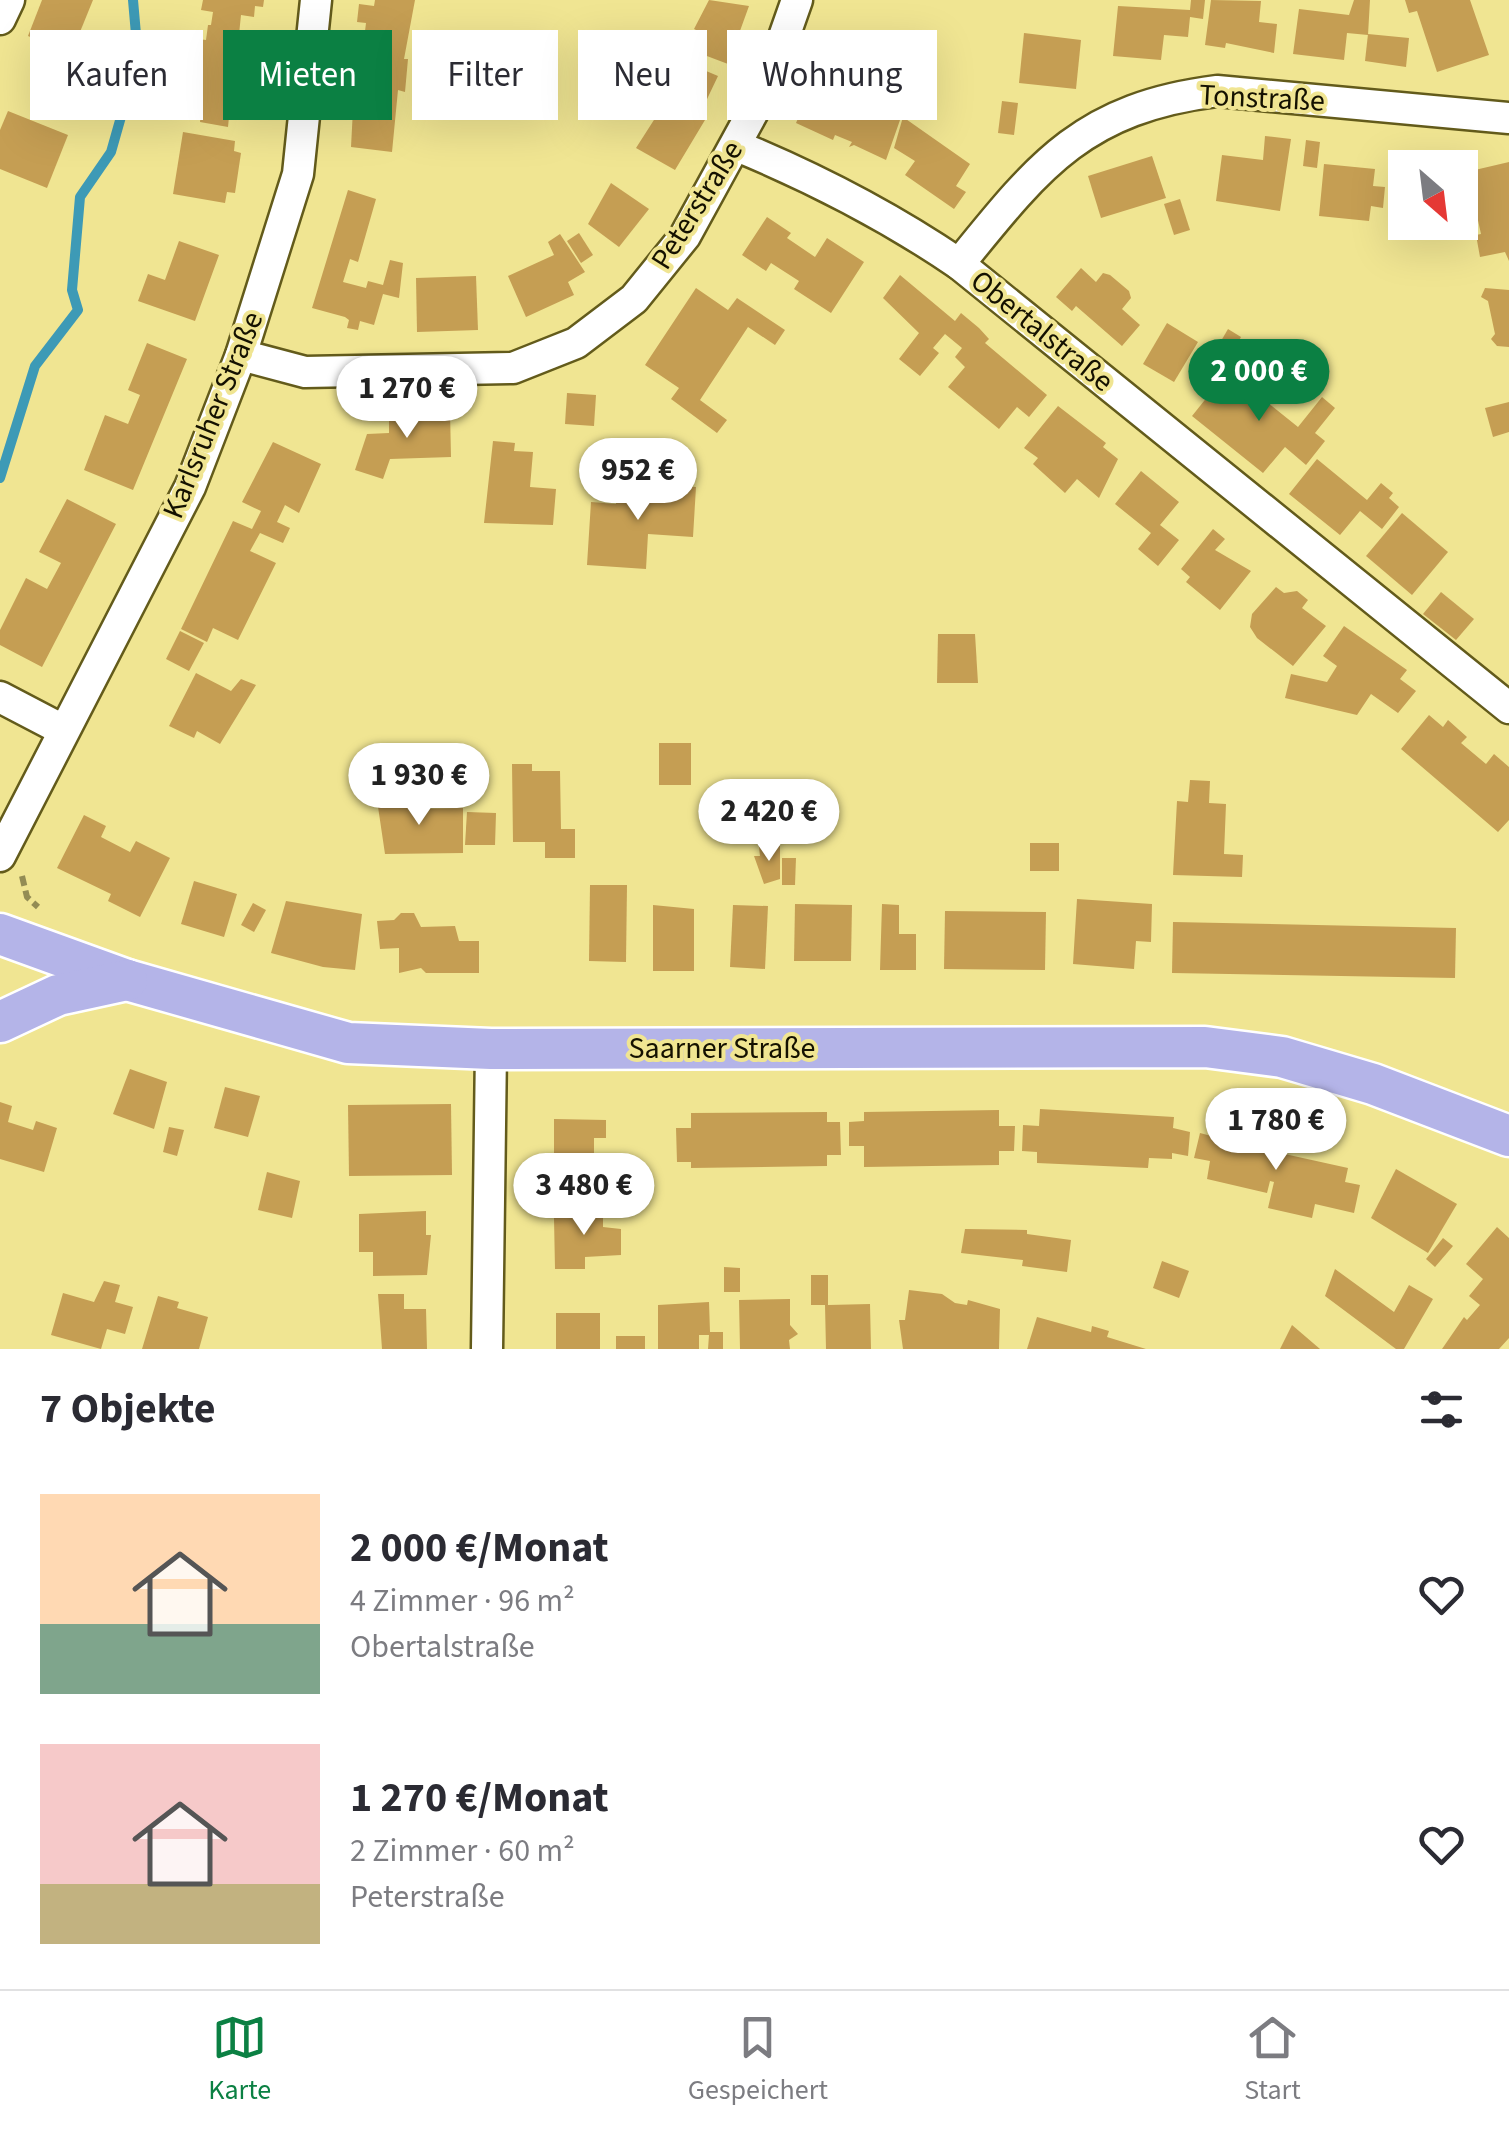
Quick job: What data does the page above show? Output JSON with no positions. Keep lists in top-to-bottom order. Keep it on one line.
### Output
{"streets":{"main road":["Saarner Straße"],"street":["Tonstraße","Peterstraße","Obertalstraße","Karlsruher Straße"]},"crossings":[["Tonstraße","Obertalstraße"],["Peterstraße","Obertalstraße"],["Peterstraße","Karlsruher Straße"]],"north":"bottom right","page":{"chip":["Kaufen","Mieten","Filter","Neu","Wohnung"],"price":["2 000 €","1 270 €","952 €","1 930 €","2 420 €","1 780 €","3 480 €"],"heading":"7 Objekte","list":[{"name":"2 000 €/Monat","note":"4 Zimmer · 96 m² · Obertalstraße"},{"name":"1 270 €/Monat","note":"2 Zimmer · 60 m² · Peterstraße"}],"tabs":["Karte","Gespeichert","Start"]}}
